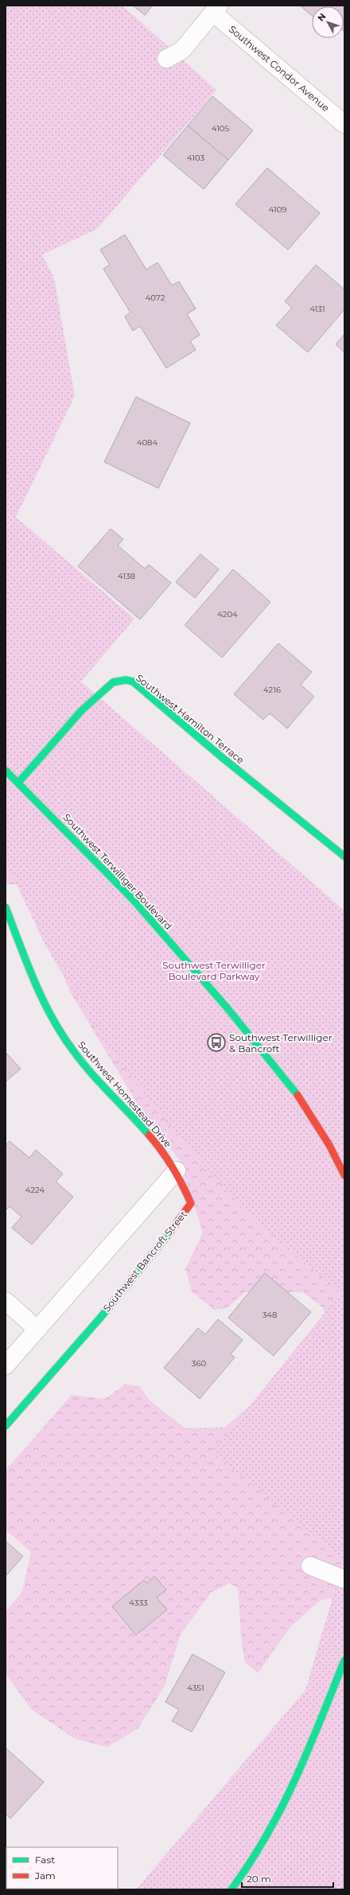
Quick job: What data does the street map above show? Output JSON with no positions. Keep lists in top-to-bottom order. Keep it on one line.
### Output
{"streets":{"street":["Southwest Condor Avenue","Southwest Hamilton Terrace","Southwest Terwilliger Boulevard","Southwest Homestead Drive","Southwest Bancroft Street"]},"crossings":[["Southwest Hamilton Terrace","Southwest Terwilliger Boulevard"],["Southwest Homestead Drive","Southwest Bancroft Street"]],"parks":["Southwest Terwilliger Boulevard Parkway"],"places":{"bus stop":["Southwest Terwilliger & Bancroft"]},"house_numbers":["4105","4103","4109","4072","4131","4084","4138","4204","4216","4224","348","360","4333","4351"],"legend":["Fast","Jam"],"scale_bar":"20 m","north":"top left"}
